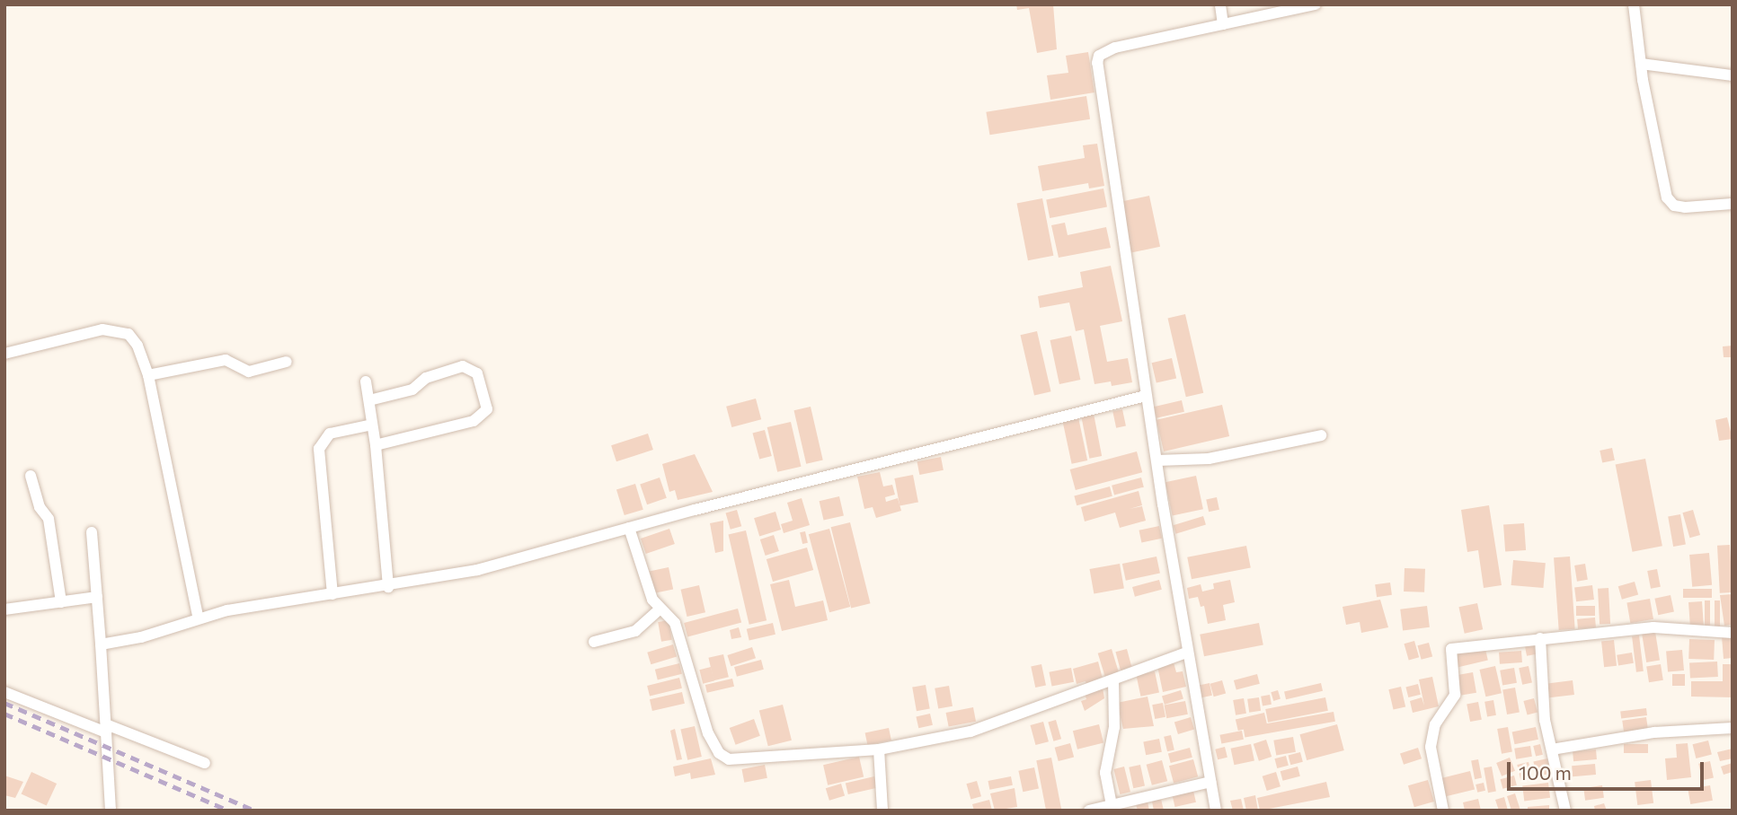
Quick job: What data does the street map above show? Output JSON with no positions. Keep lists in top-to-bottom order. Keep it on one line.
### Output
{"scale_bar":"100 m"}
